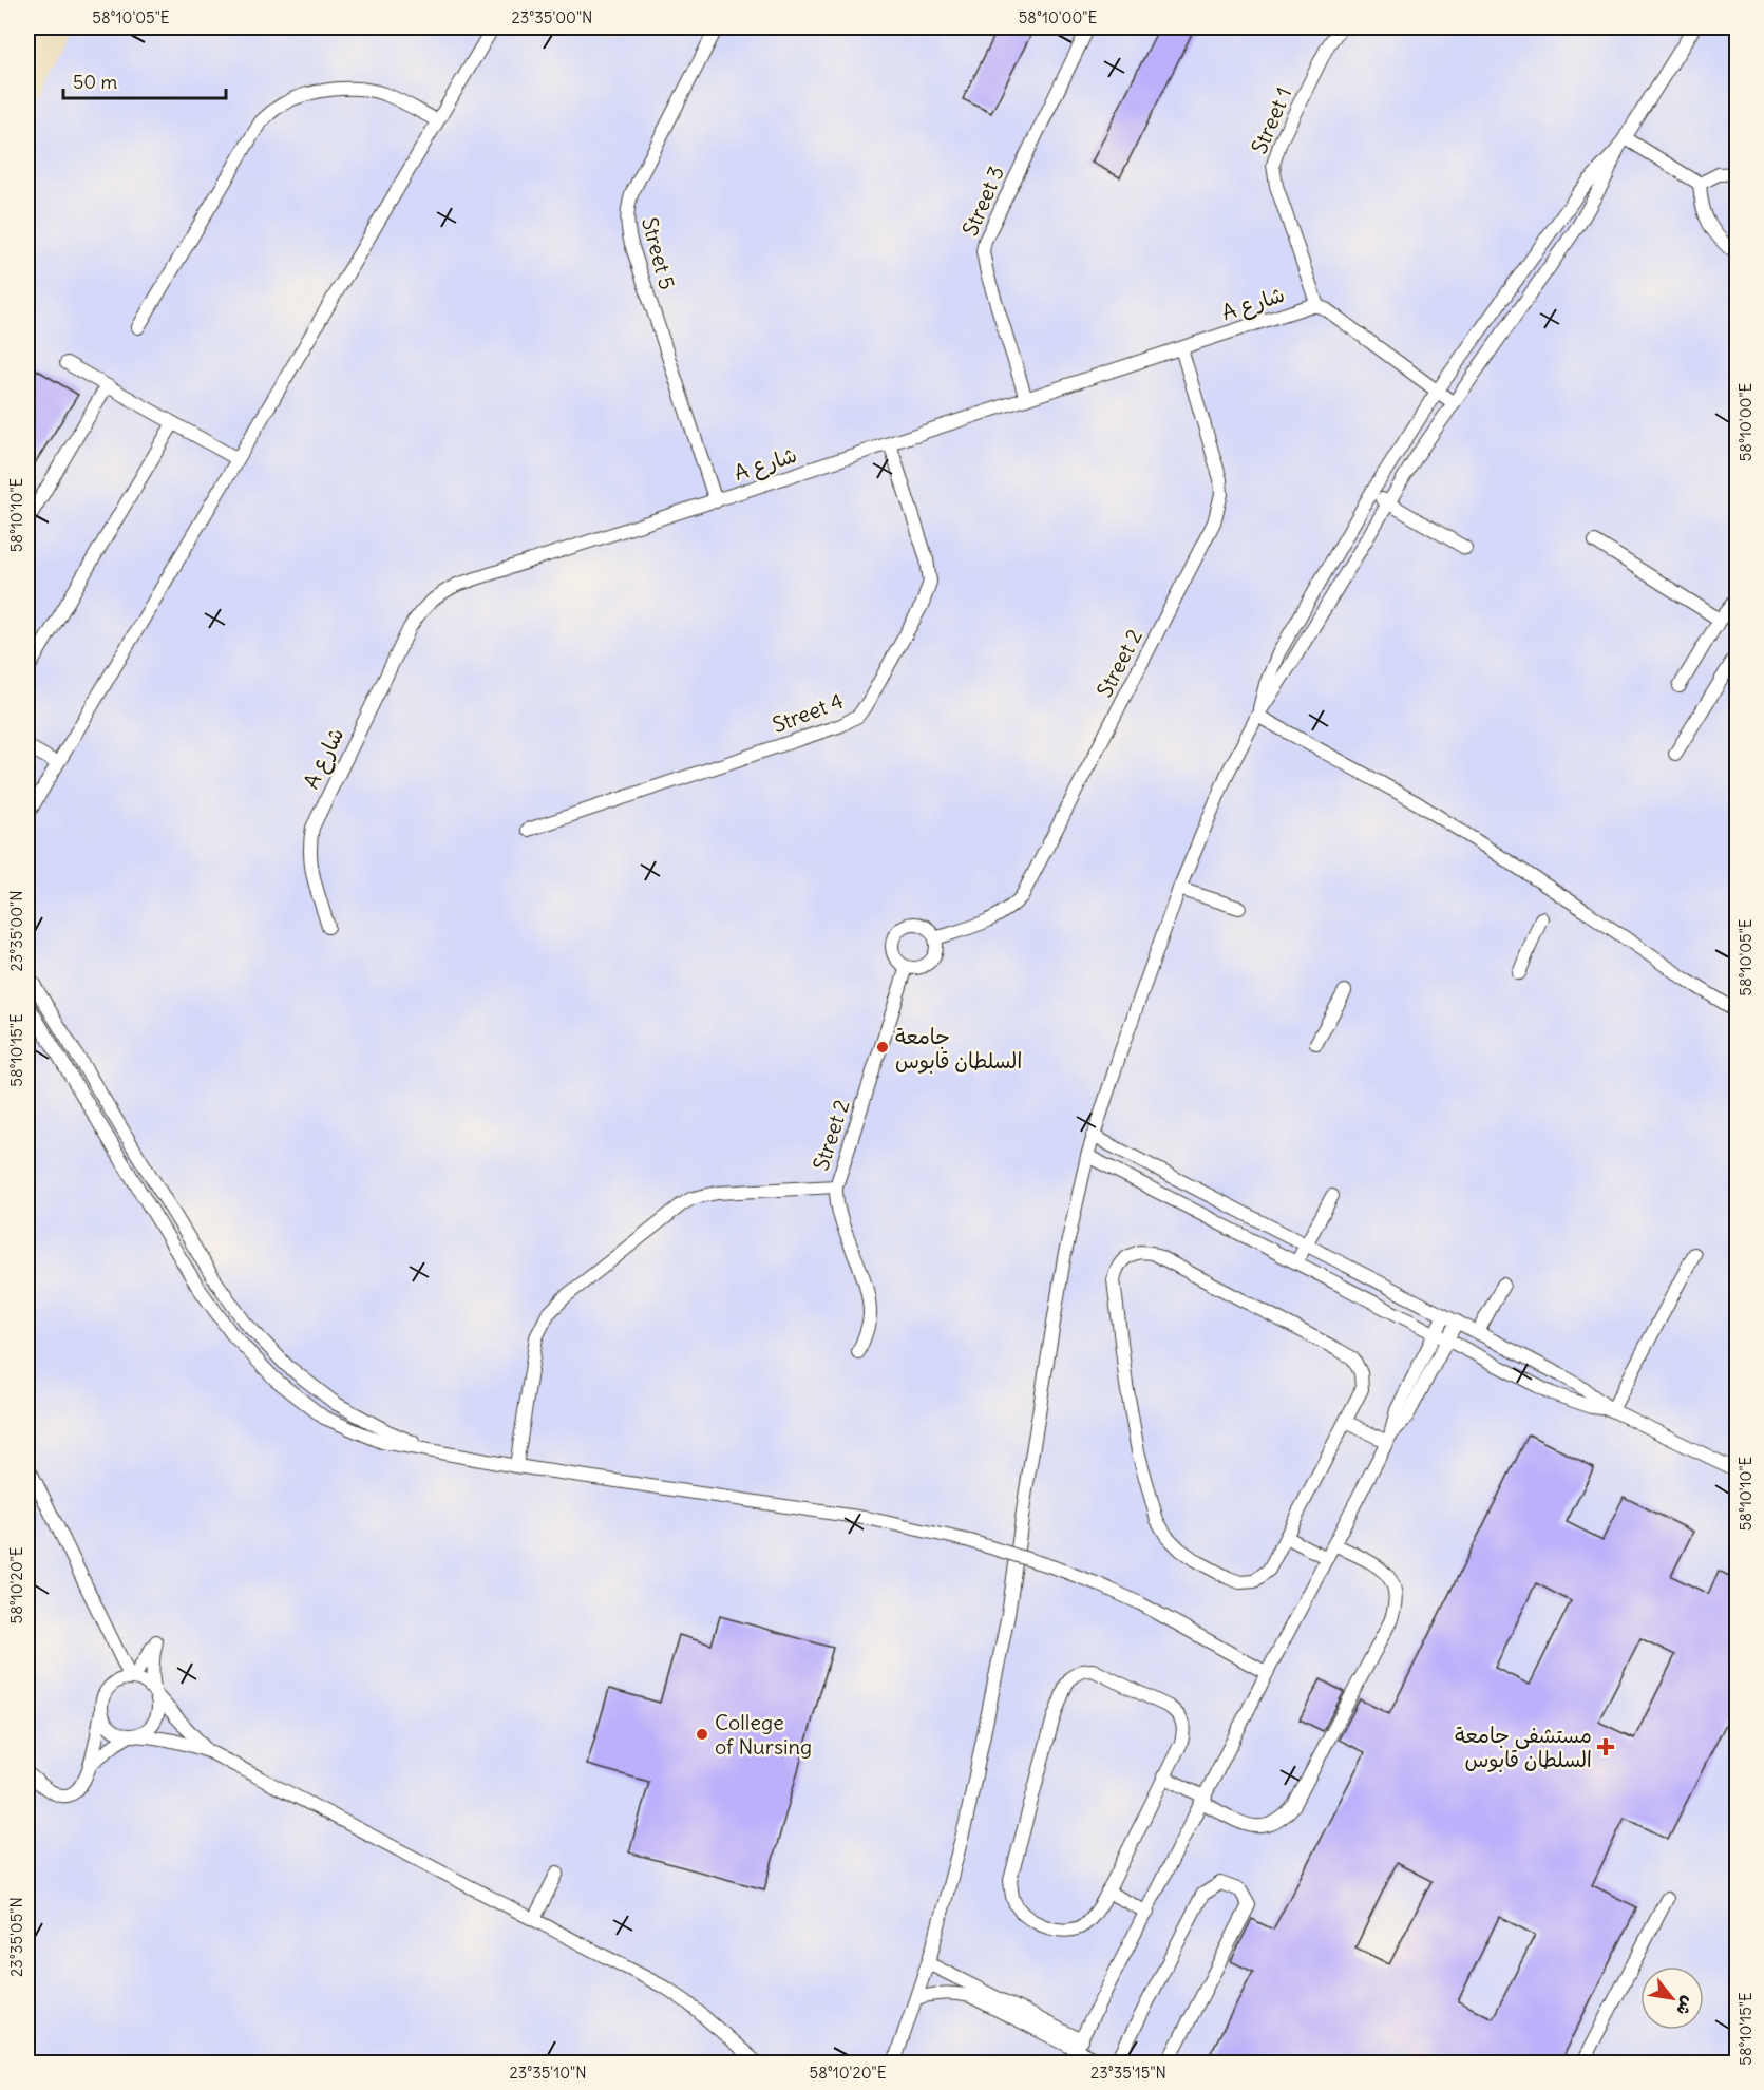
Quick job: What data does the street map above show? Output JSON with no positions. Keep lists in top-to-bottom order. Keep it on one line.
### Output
{"streets":{"lane":["Street 1","Street 3","Street 5","A شارع","Street 2","Street 4"]},"crossings":[["Street 1","A شارع"],["Street 3","A شارع"],["Street 5","A شارع"],["A شارع","Street 2"],["A شارع","Street 4"]],"places":{"other":["جامعة السلطان قابوس","College of Nursing"],"health":["مستشفى جامعة السلطان قابوس"]},"scale_bar":"50 m","north":"bottom right","coordinates":["58°10'05\"E","23°35'00\"N","58°10'00\"E","58°10'10\"E","58°10'15\"E","58°10'20\"E","23°35'05\"N","23°35'10\"N","23°35'15\"N"]}
